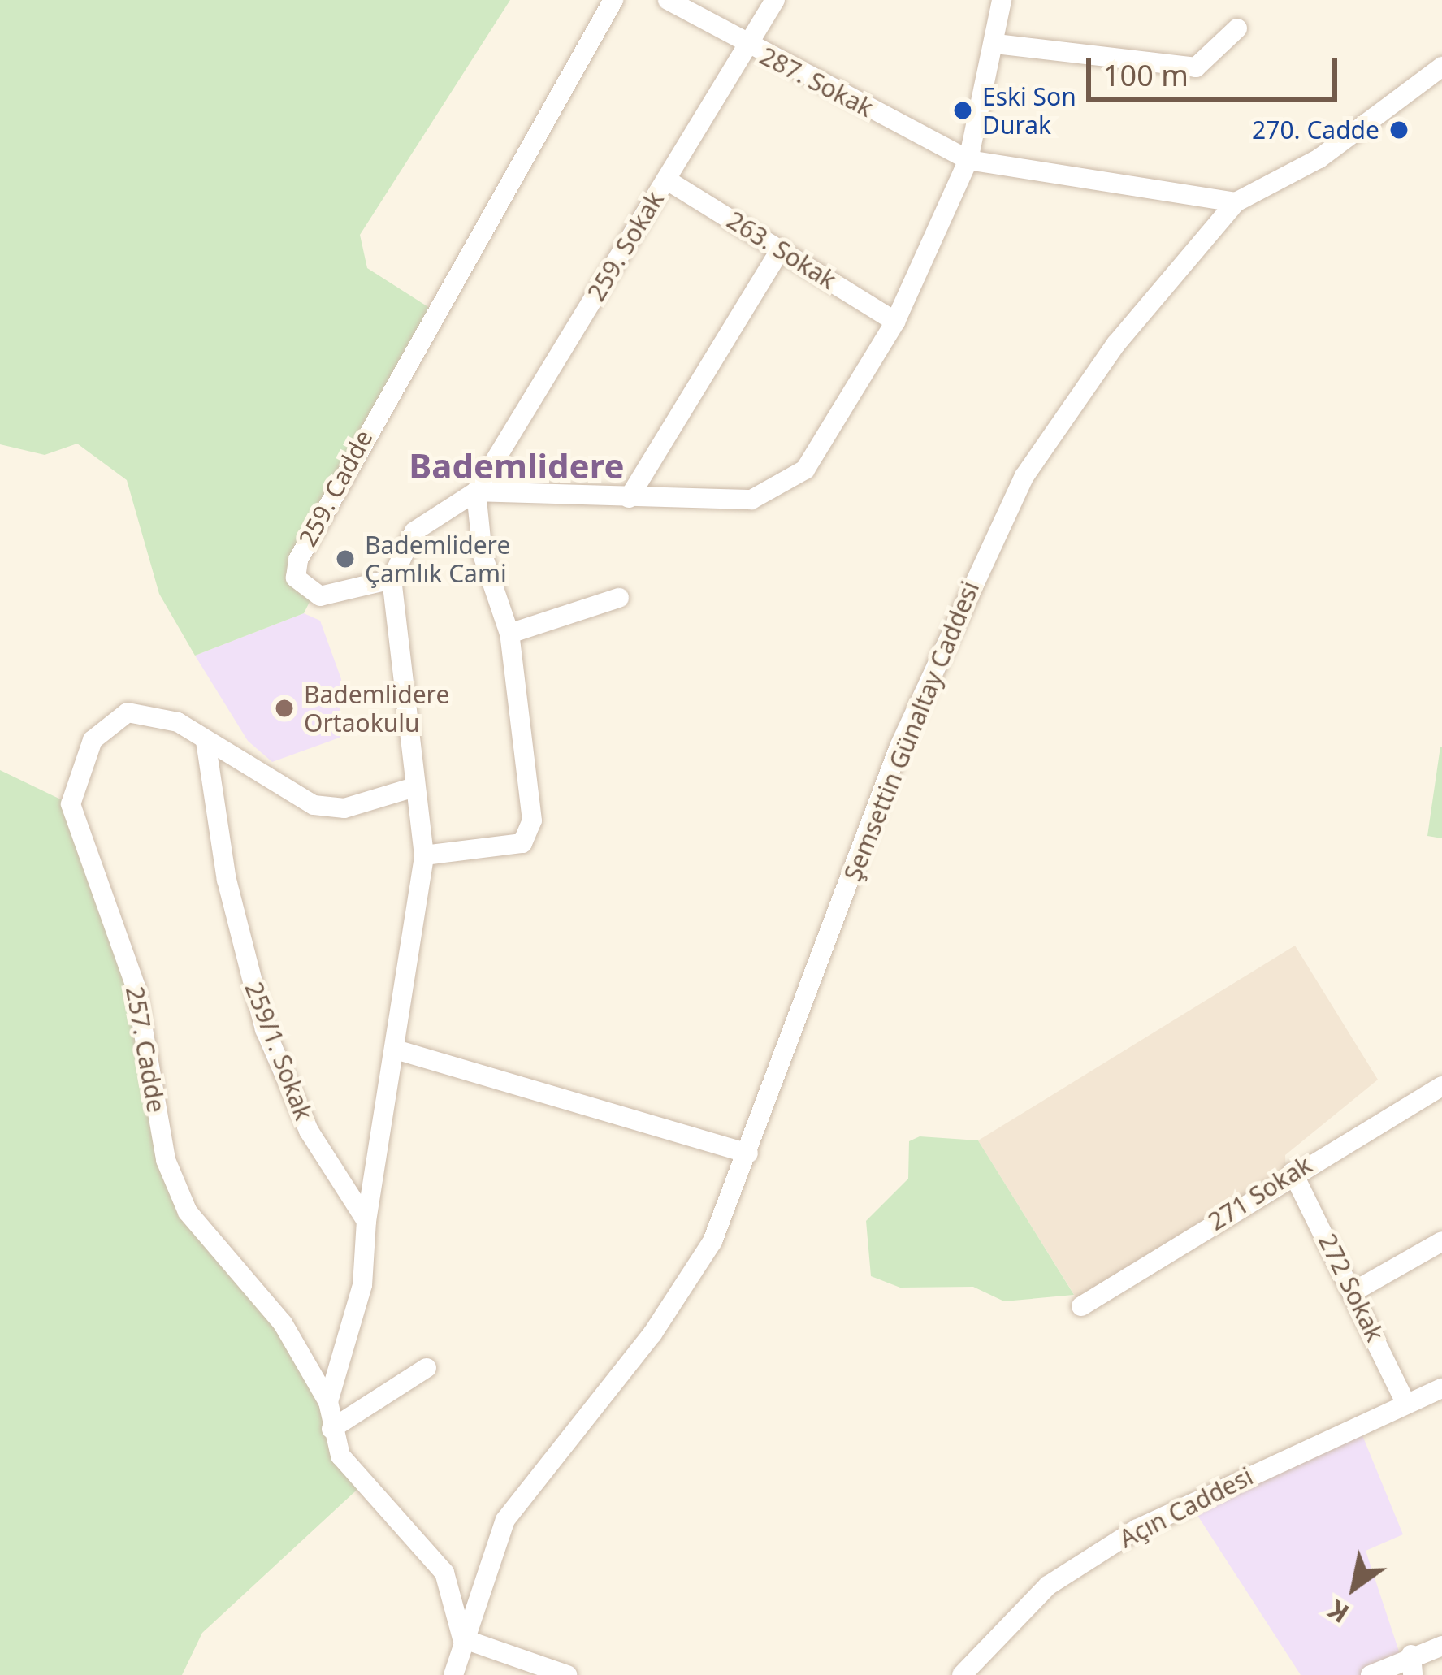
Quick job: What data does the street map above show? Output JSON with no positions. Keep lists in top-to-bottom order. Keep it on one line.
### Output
{"streets":{"street":["287. Sokak","259. Sokak","263. Sokak","259. Cadde","Şemsettin Günaltay Caddesi","257. Cadde","259/1. Sokak","271 Sokak","272 Sokak","Açın Caddesi"]},"crossings":[["287. Sokak","259. Sokak"],["259. Sokak","263. Sokak"],["Şemsettin Günaltay Caddesi","257. Cadde"],["257. Cadde","259/1. Sokak"],["271 Sokak","272 Sokak"],["272 Sokak","Açın Caddesi"]],"districts":["Bademlidere"],"places":["Eski Son Durak","270. Cadde","Bademlidere Çamlık Cami","Bademlidere Ortaokulu"],"scale_bar":"100 m","north":"bottom left"}
